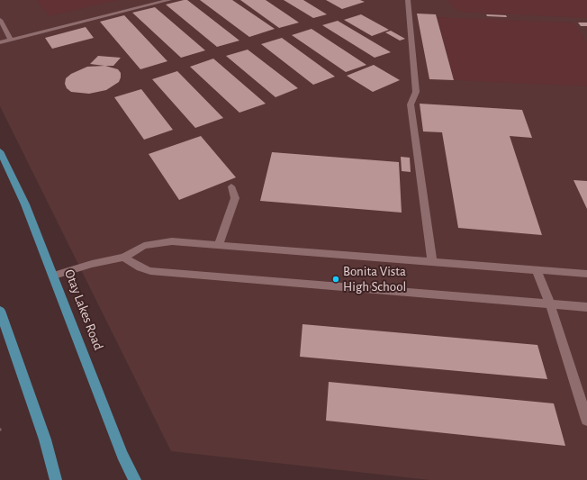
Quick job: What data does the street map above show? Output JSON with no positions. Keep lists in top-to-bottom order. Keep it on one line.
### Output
{"streets":{"main road":["Otay Lakes Road"]},"places":["Bonita Vista High School"]}
